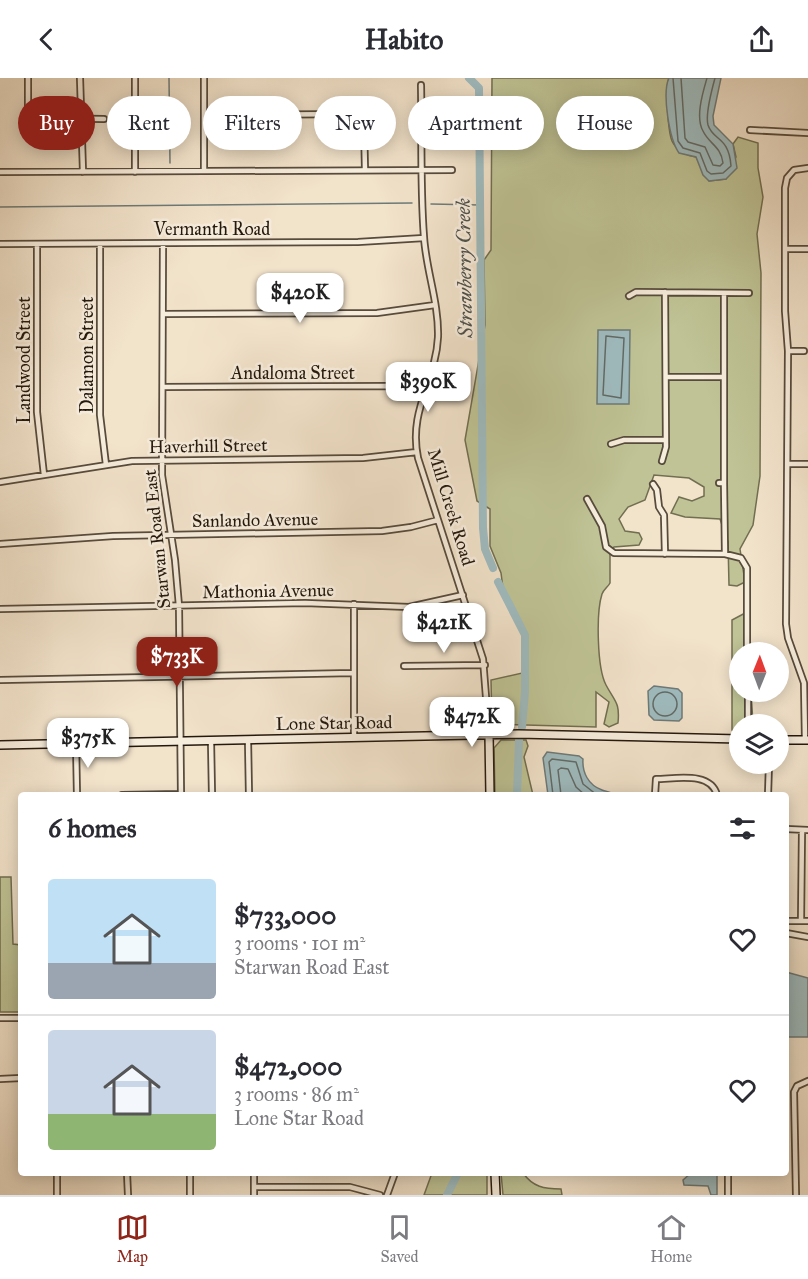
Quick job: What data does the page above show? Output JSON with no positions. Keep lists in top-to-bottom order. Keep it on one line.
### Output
{"streets":{"street":["Vermanth Road","Dalamon Street","Landwood Street","Andaloma Street","Haverhill Street","Mill Creek Road","Sanlando Avenue","Starwan Road East","Mathonia Avenue","Lone Star Road"]},"crossings":[["Vermanth Road","Dalamon Street"],["Vermanth Road","Landwood Street"],["Vermanth Road","Mill Creek Road"],["Vermanth Road","Starwan Road East"],["Dalamon Street","Haverhill Street"],["Landwood Street","Haverhill Street"],["Andaloma Street","Mill Creek Road"],["Andaloma Street","Starwan Road East"],["Haverhill Street","Mill Creek Road"],["Haverhill Street","Starwan Road East"],["Mill Creek Road","Sanlando Avenue"],["Mill Creek Road","Mathonia Avenue"],["Mill Creek Road","Lone Star Road"],["Sanlando Avenue","Starwan Road East"],["Starwan Road East","Mathonia Avenue"],["Starwan Road East","Lone Star Road"]],"water":["Strawberry Creek"],"north":"top","page":{"header":"Habito","chip":["Buy","Rent","Filters","New","Apartment","House"],"price":["$420K","$390K","$421K","$733K","$472K","$375K"],"heading":"6 homes","list":[{"name":"$733,000","note":"3 rooms · 101 m² · Starwan Road East"},{"name":"$472,000","note":"3 rooms · 86 m² · Lone Star Road"}],"tabs":["Map","Saved","Home"]}}
